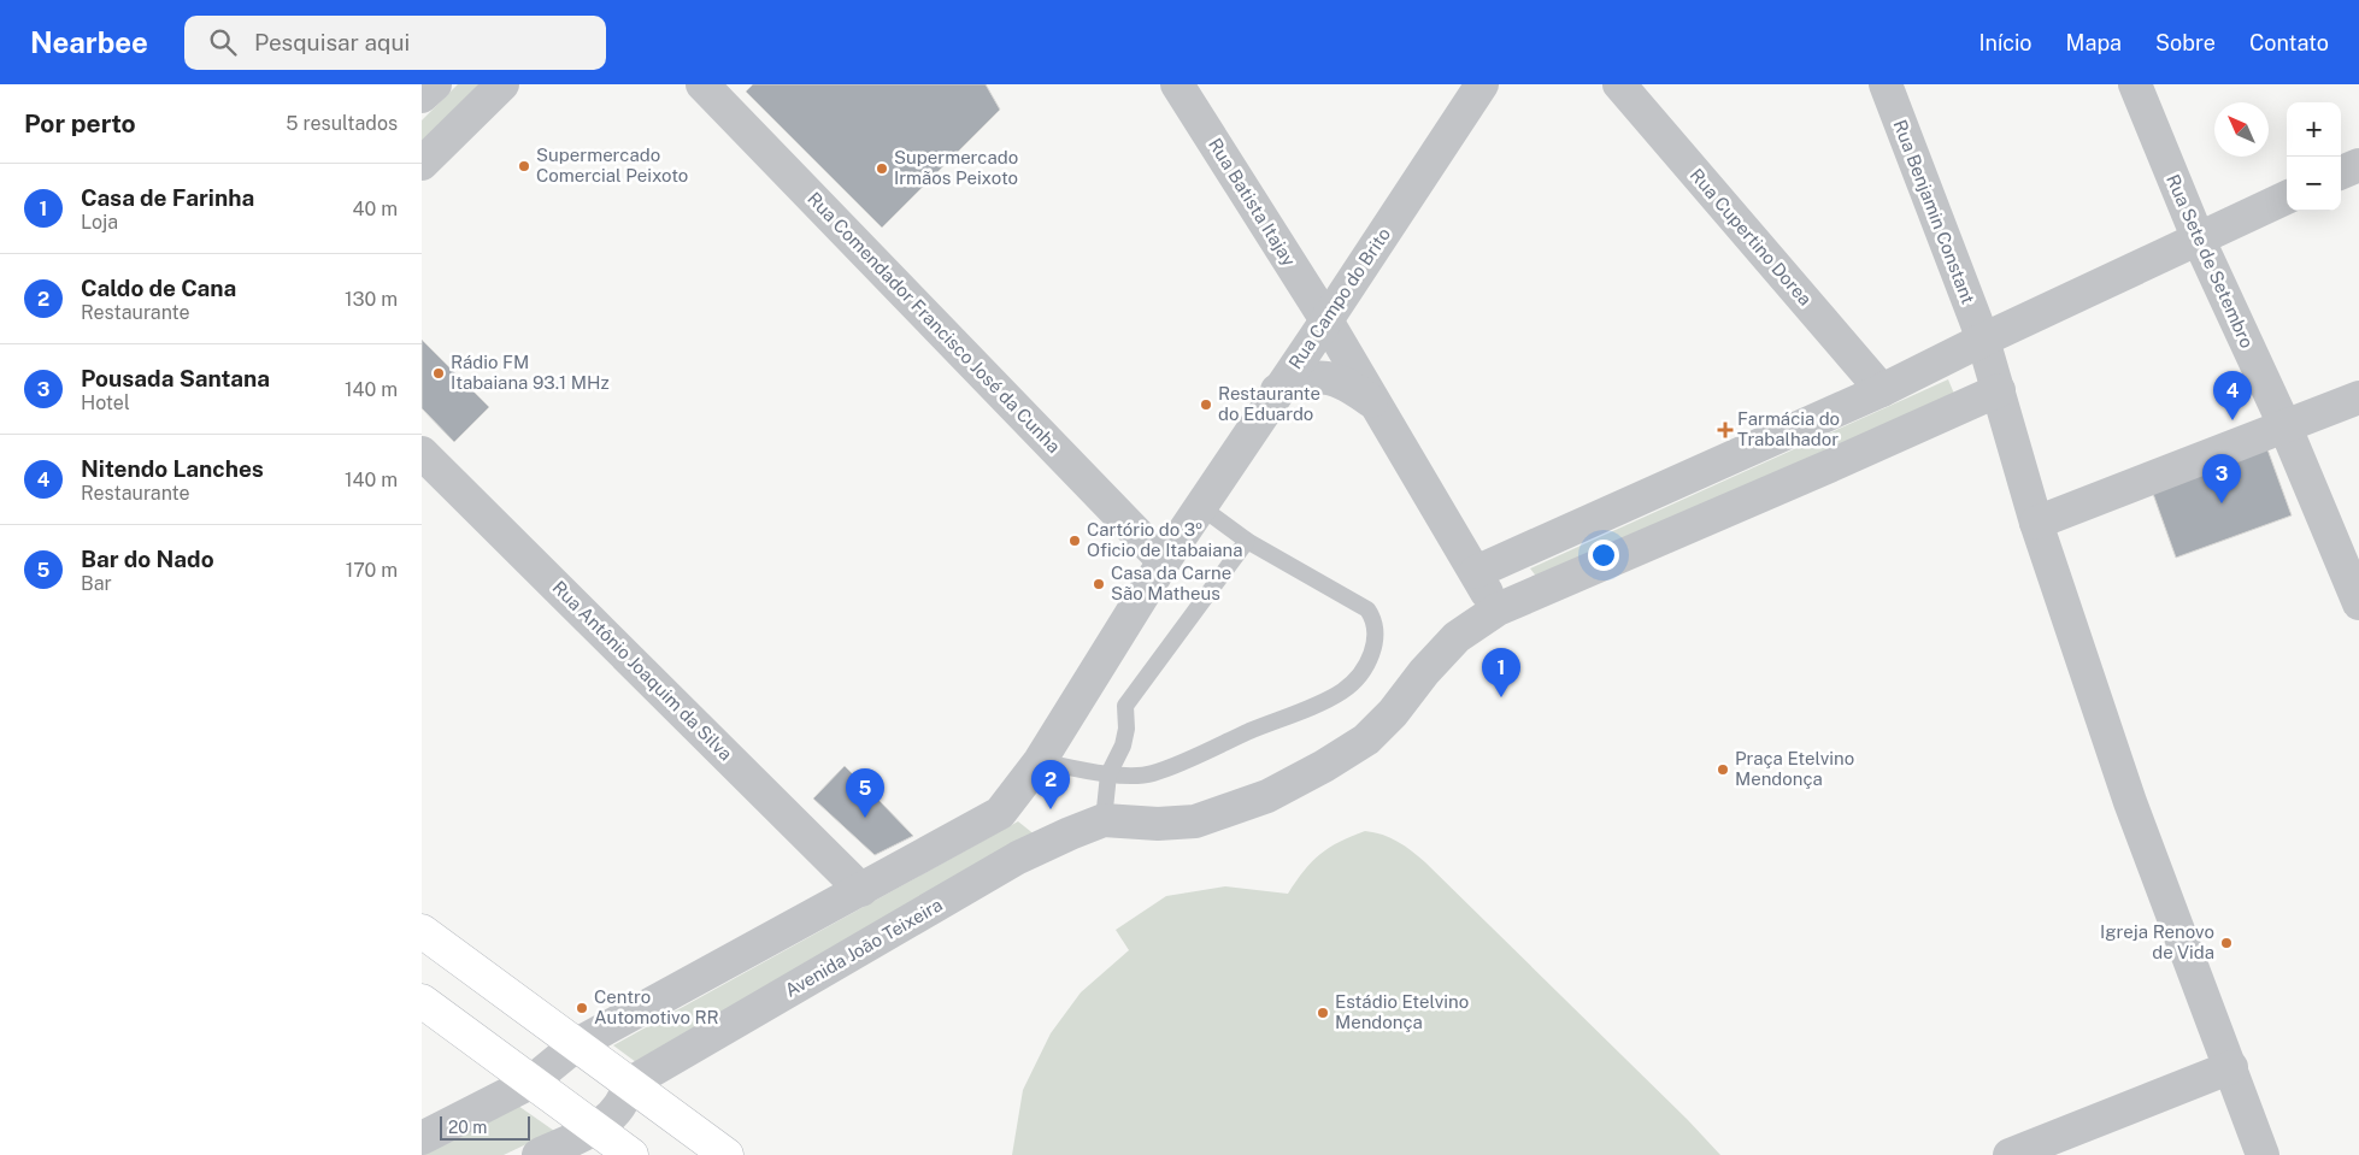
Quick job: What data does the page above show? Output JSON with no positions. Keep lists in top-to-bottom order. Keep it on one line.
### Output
{"streets":{"street":["Rua Batista Itajay","Rua Benjamin Constant","Rua Cupertino Dorea","Rua Sete de Setembro","Rua Campo do Brito","Rua Comendador Francisco José da Cunha","Rua Antônio Joaquim da Silva","Avenida João Teixeira"]},"crossings":[["Rua Batista Itajay","Rua Campo do Brito"],["Rua Campo do Brito","Rua Comendador Francisco José da Cunha"],["Rua Campo do Brito","Rua Antônio Joaquim da Silva"]],"places":{"other":["Supermercado Comercial Peixoto","Supermercado Irmãos Peixoto","Rádio FM Itabaiana 93.1 MHz","Restaurante do Eduardo","Cartório do 3º Oficio de Itabaiana","Casa da Carne São Matheus","Praça Etelvino Mendonça","Igreja Renovo de Vida","Centro Automotivo RR","Estádio Etelvino Mendonça"],"health":["Farmácia do Trabalhador"]},"scale_bar":"20 m","north":"top left","page":{"header":"Nearbee","search":"Pesquisar aqui","nav":["Início","Mapa","Sobre","Contato"],"heading":["Por perto","5 resultados"],"map_buttons":["+","−"],"list":[{"mark":"1","name":"Casa de Farinha","note":"Loja","value":"40 m"},{"mark":"2","name":"Caldo de Cana","note":"Restaurante","value":"130 m"},{"mark":"3","name":"Pousada Santana","note":"Hotel","value":"140 m"},{"mark":"4","name":"Nitendo Lanches","note":"Restaurante","value":"140 m"},{"mark":"5","name":"Bar do Nado","note":"Bar","value":"170 m"}],"pins":["4","3","1","2","5"],"scale":"20 m"}}
